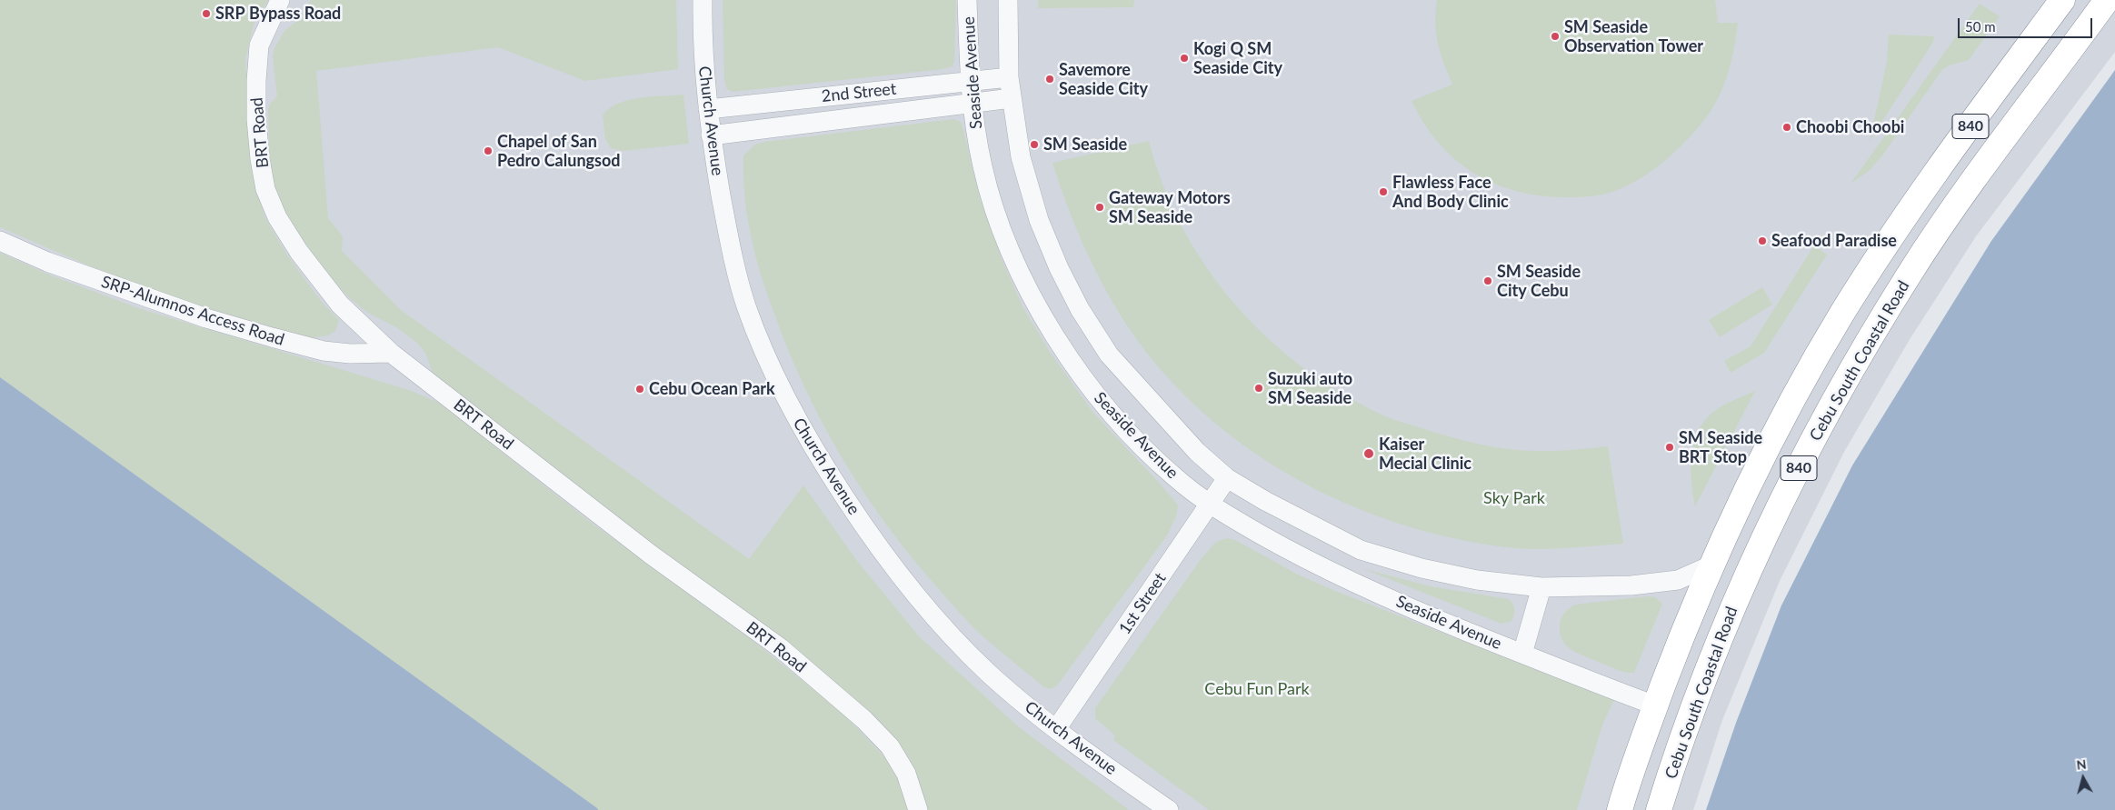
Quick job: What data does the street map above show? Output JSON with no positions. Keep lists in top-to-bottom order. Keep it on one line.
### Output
{"streets":{"highway":["840","Cebu South Coastal Road"],"street":["Seaside Avenue","2nd Street","Church Avenue","BRT Road","SRP-Alumnos Access Road","1st Street"]},"crossings":[["Seaside Avenue","2nd Street"],["Seaside Avenue","840"],["Seaside Avenue","1st Street"],["2nd Street","Church Avenue"],["Church Avenue","1st Street"],["BRT Road","SRP-Alumnos Access Road"]],"parks":["Sky Park","Cebu Fun Park"],"places":["SRP Bypass Road","SM Seaside Observation Tower","Kogi Q SM Seaside City","Savemore Seaside City","Choobi Choobi","SM Seaside","Chapel of San Pedro Calungsod","Flawless Face And Body Clinic","Gateway Motors SM Seaside","Seafood Paradise","SM Seaside City Cebu","Suzuki auto SM Seaside","Cebu Ocean Park","SM Seaside BRT Stop","Kaiser Mecial Clinic"],"scale_bar":"50 m","north":"top"}
